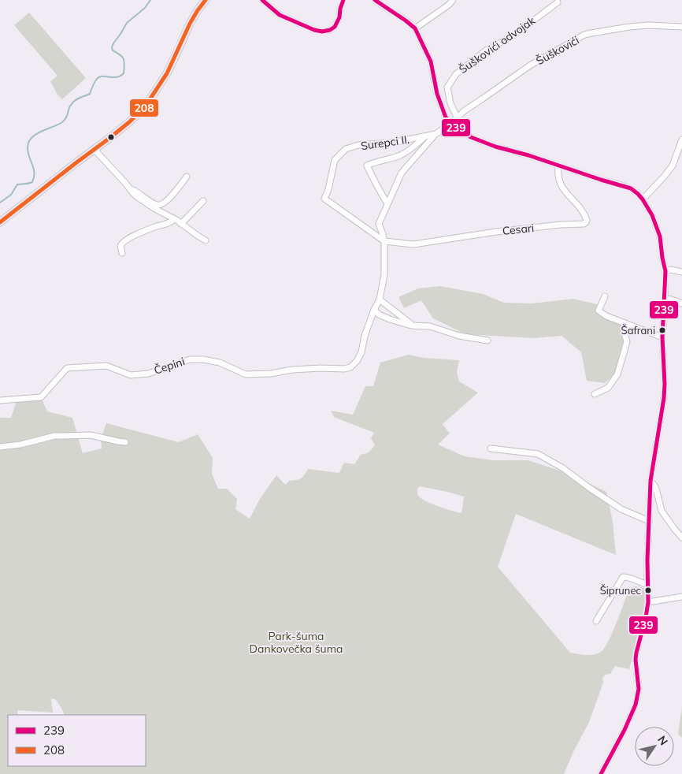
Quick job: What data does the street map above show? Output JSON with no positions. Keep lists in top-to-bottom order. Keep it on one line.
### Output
{"streets":{"street":["Šuškovići odvojak","Šuškovići","Surepci II.","Cesari","Čepini"]},"crossings":[["Šuškovići odvojak","Šuškovići"],["Surepci II.","Cesari"]],"parks":["Park-šuma Dankovečka šuma"],"places":["Šafrani","Šiprunec"],"lines":["transit line 239","transit line 208"],"legend":["239","208"],"north":"top right"}
